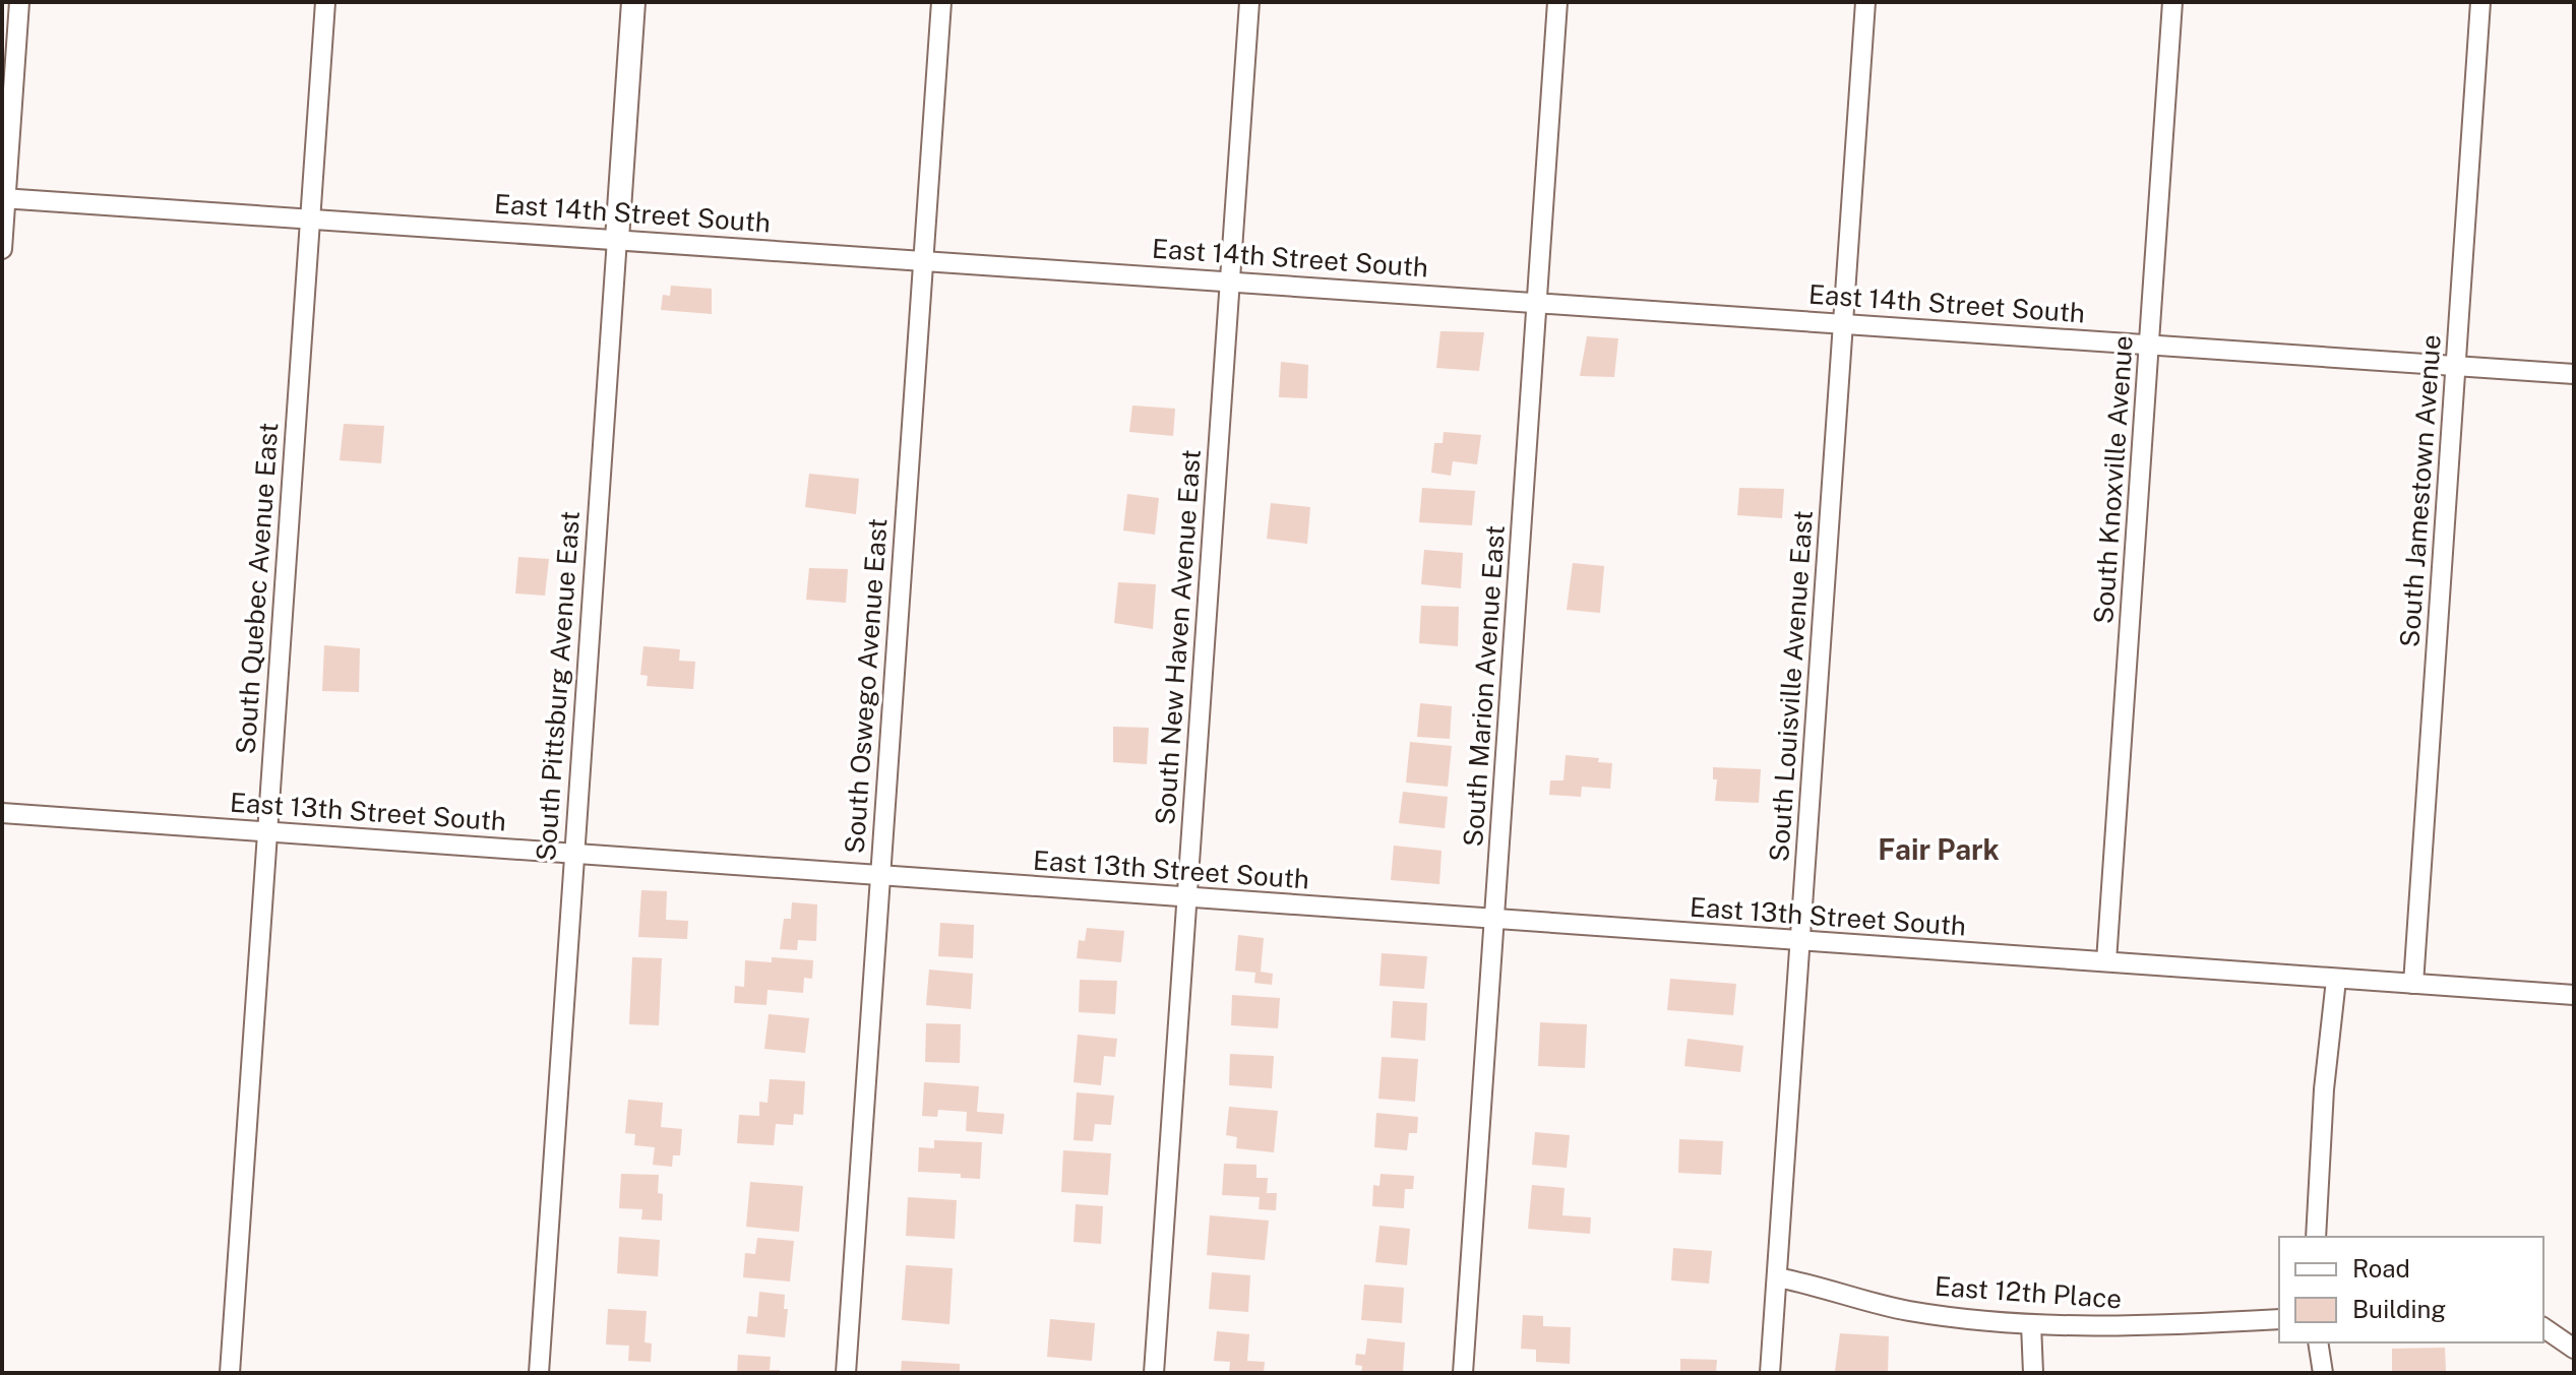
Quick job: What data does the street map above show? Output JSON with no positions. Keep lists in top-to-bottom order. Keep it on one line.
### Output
{"streets":{"street":["East 14th Street South","South Knoxville Avenue","South Jamestown Avenue","South Quebec Avenue East","South New Haven Avenue East","South Pittsburg Avenue East","South Oswego Avenue East","South Marion Avenue East","South Louisville Avenue East","East 13th Street South","East 12th Place"]},"crossings":[["East 14th Street South","South Knoxville Avenue"],["East 14th Street South","South Jamestown Avenue"],["East 14th Street South","South Quebec Avenue East"],["East 14th Street South","South New Haven Avenue East"],["East 14th Street South","South Pittsburg Avenue East"],["East 14th Street South","South Oswego Avenue East"],["East 14th Street South","South Marion Avenue East"],["East 14th Street South","South Louisville Avenue East"],["South Knoxville Avenue","East 13th Street South"],["South Jamestown Avenue","East 13th Street South"],["South Quebec Avenue East","East 13th Street South"],["South New Haven Avenue East","East 13th Street South"],["South Pittsburg Avenue East","East 13th Street South"],["South Oswego Avenue East","East 13th Street South"],["South Marion Avenue East","East 13th Street South"],["South Louisville Avenue East","East 13th Street South"],["South Louisville Avenue East","East 12th Place"]],"districts":["Fair Park"],"legend":["Road","Building"]}
